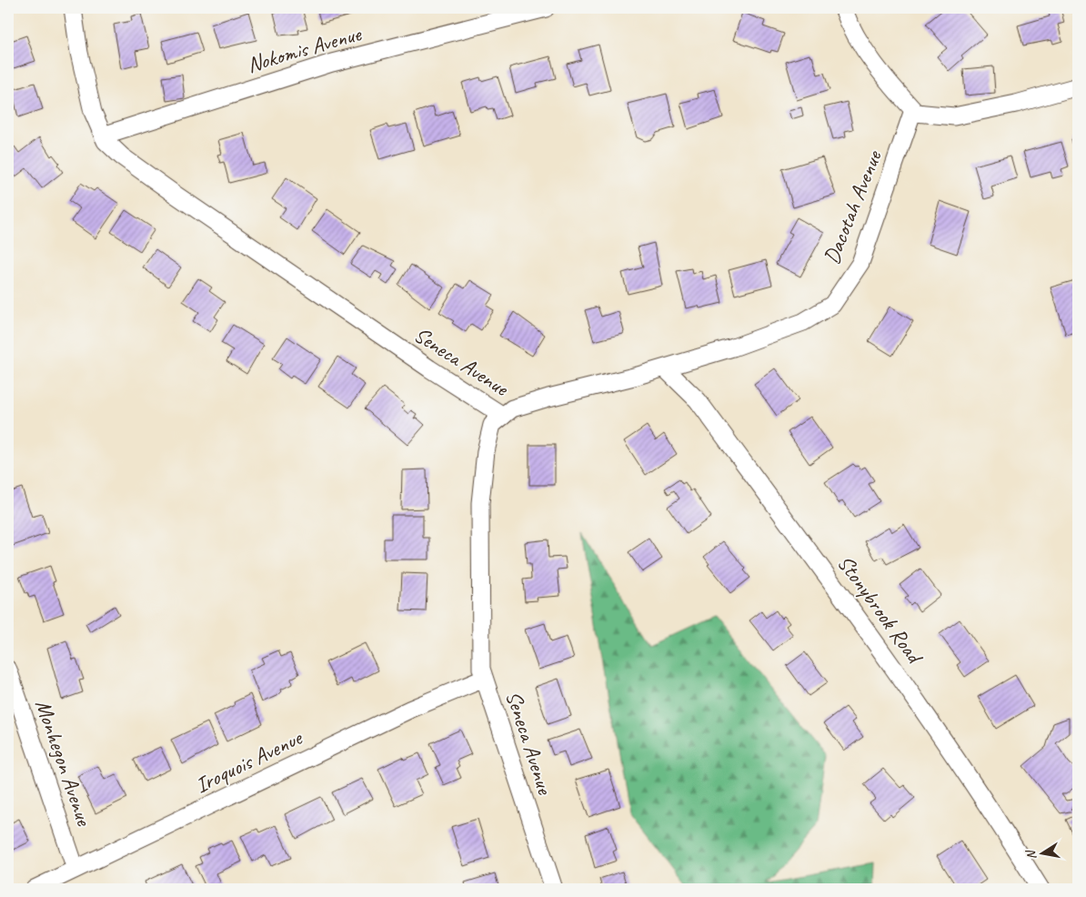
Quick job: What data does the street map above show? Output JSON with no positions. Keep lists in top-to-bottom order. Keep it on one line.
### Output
{"streets":{"street":["Nokomis Avenue","Dacotah Avenue","Seneca Avenue","Stonybrook Road","Iroquois Avenue","Monhegon Avenue"]},"crossings":[["Nokomis Avenue","Seneca Avenue"],["Dacotah Avenue","Seneca Avenue"],["Dacotah Avenue","Stonybrook Road"],["Seneca Avenue","Iroquois Avenue"],["Iroquois Avenue","Monhegon Avenue"]],"north":"left"}
